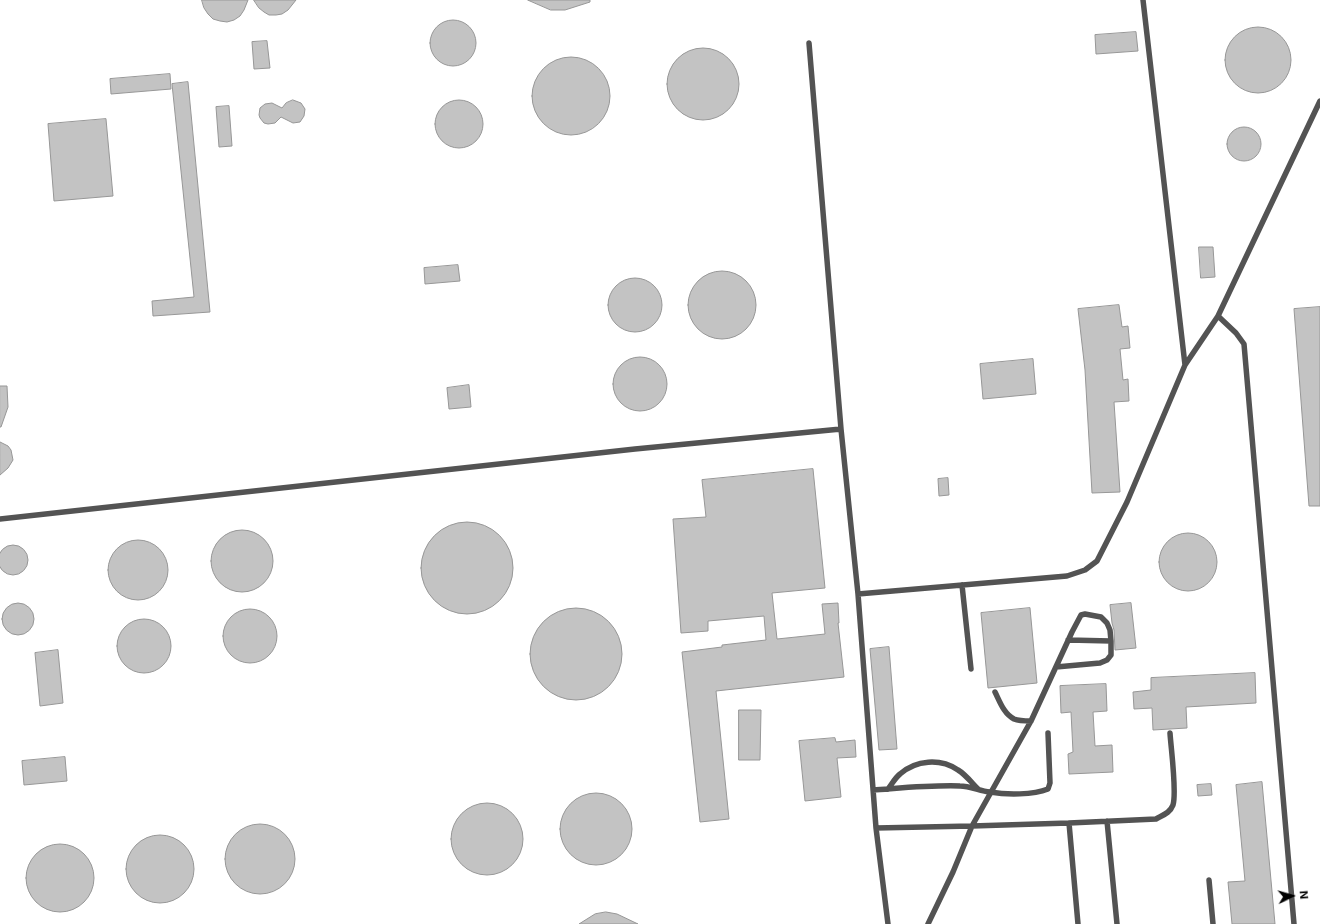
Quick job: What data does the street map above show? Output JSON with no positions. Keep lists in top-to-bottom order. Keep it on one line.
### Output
{"north":"right"}
